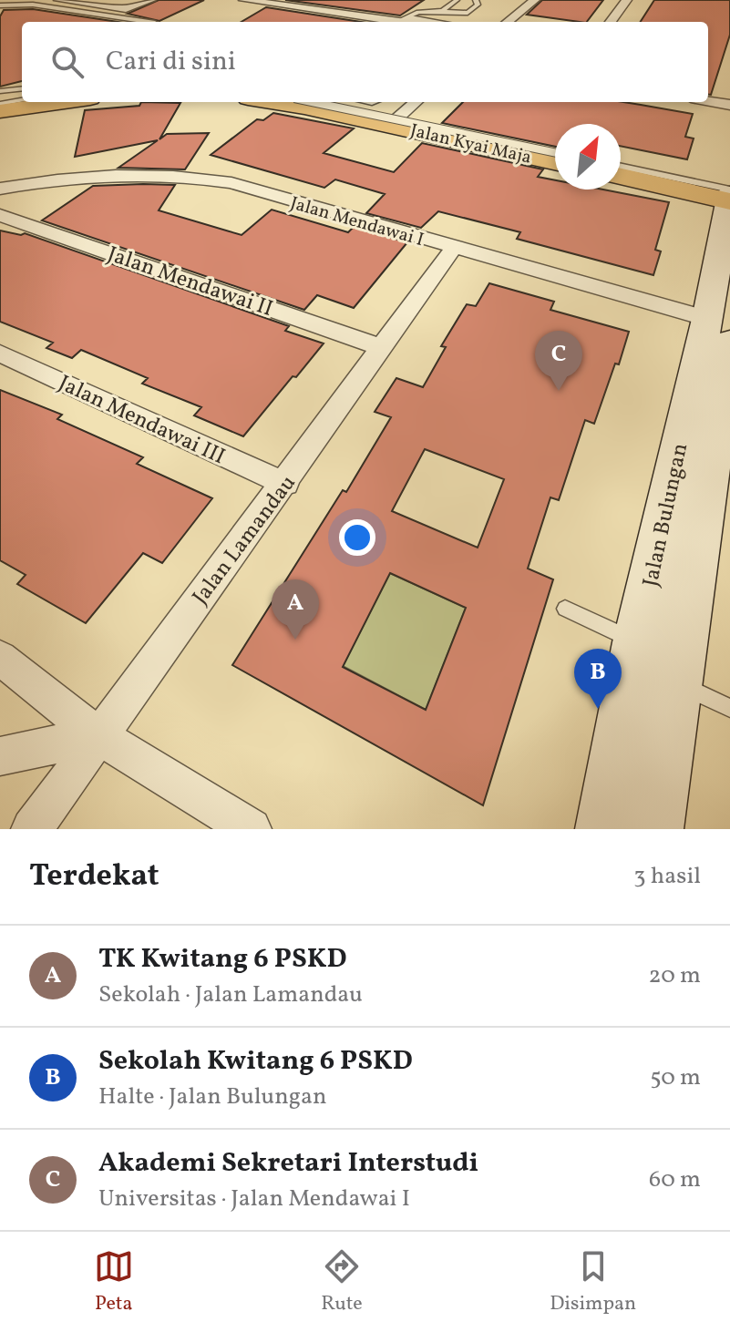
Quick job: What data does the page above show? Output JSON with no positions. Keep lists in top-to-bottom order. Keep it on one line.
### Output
{"streets":{"main road":["Jalan Kyai Maja"],"street":["Jalan Mendawai I","Jalan Mendawai II","Jalan Mendawai III","Jalan Bulungan","Jalan Lamandau"]},"crossings":[["Jalan Mendawai I","Jalan Bulungan"],["Jalan Mendawai I","Jalan Lamandau"],["Jalan Mendawai II","Jalan Lamandau"],["Jalan Mendawai III","Jalan Lamandau"]],"north":"top right","page":{"search":"Cari di sini","pins":["C","A","B"],"heading":["Terdekat","3 hasil"],"list":[{"mark":"A","name":"TK Kwitang 6 PSKD","note":"Sekolah · Jalan Lamandau","value":"20 m"},{"mark":"B","name":"Sekolah Kwitang 6 PSKD","note":"Halte · Jalan Bulungan","value":"50 m"},{"mark":"C","name":"Akademi Sekretari Interstudi","note":"Universitas · Jalan Mendawai I","value":"60 m"}],"nav":["Peta","Rute","Disimpan"]}}
